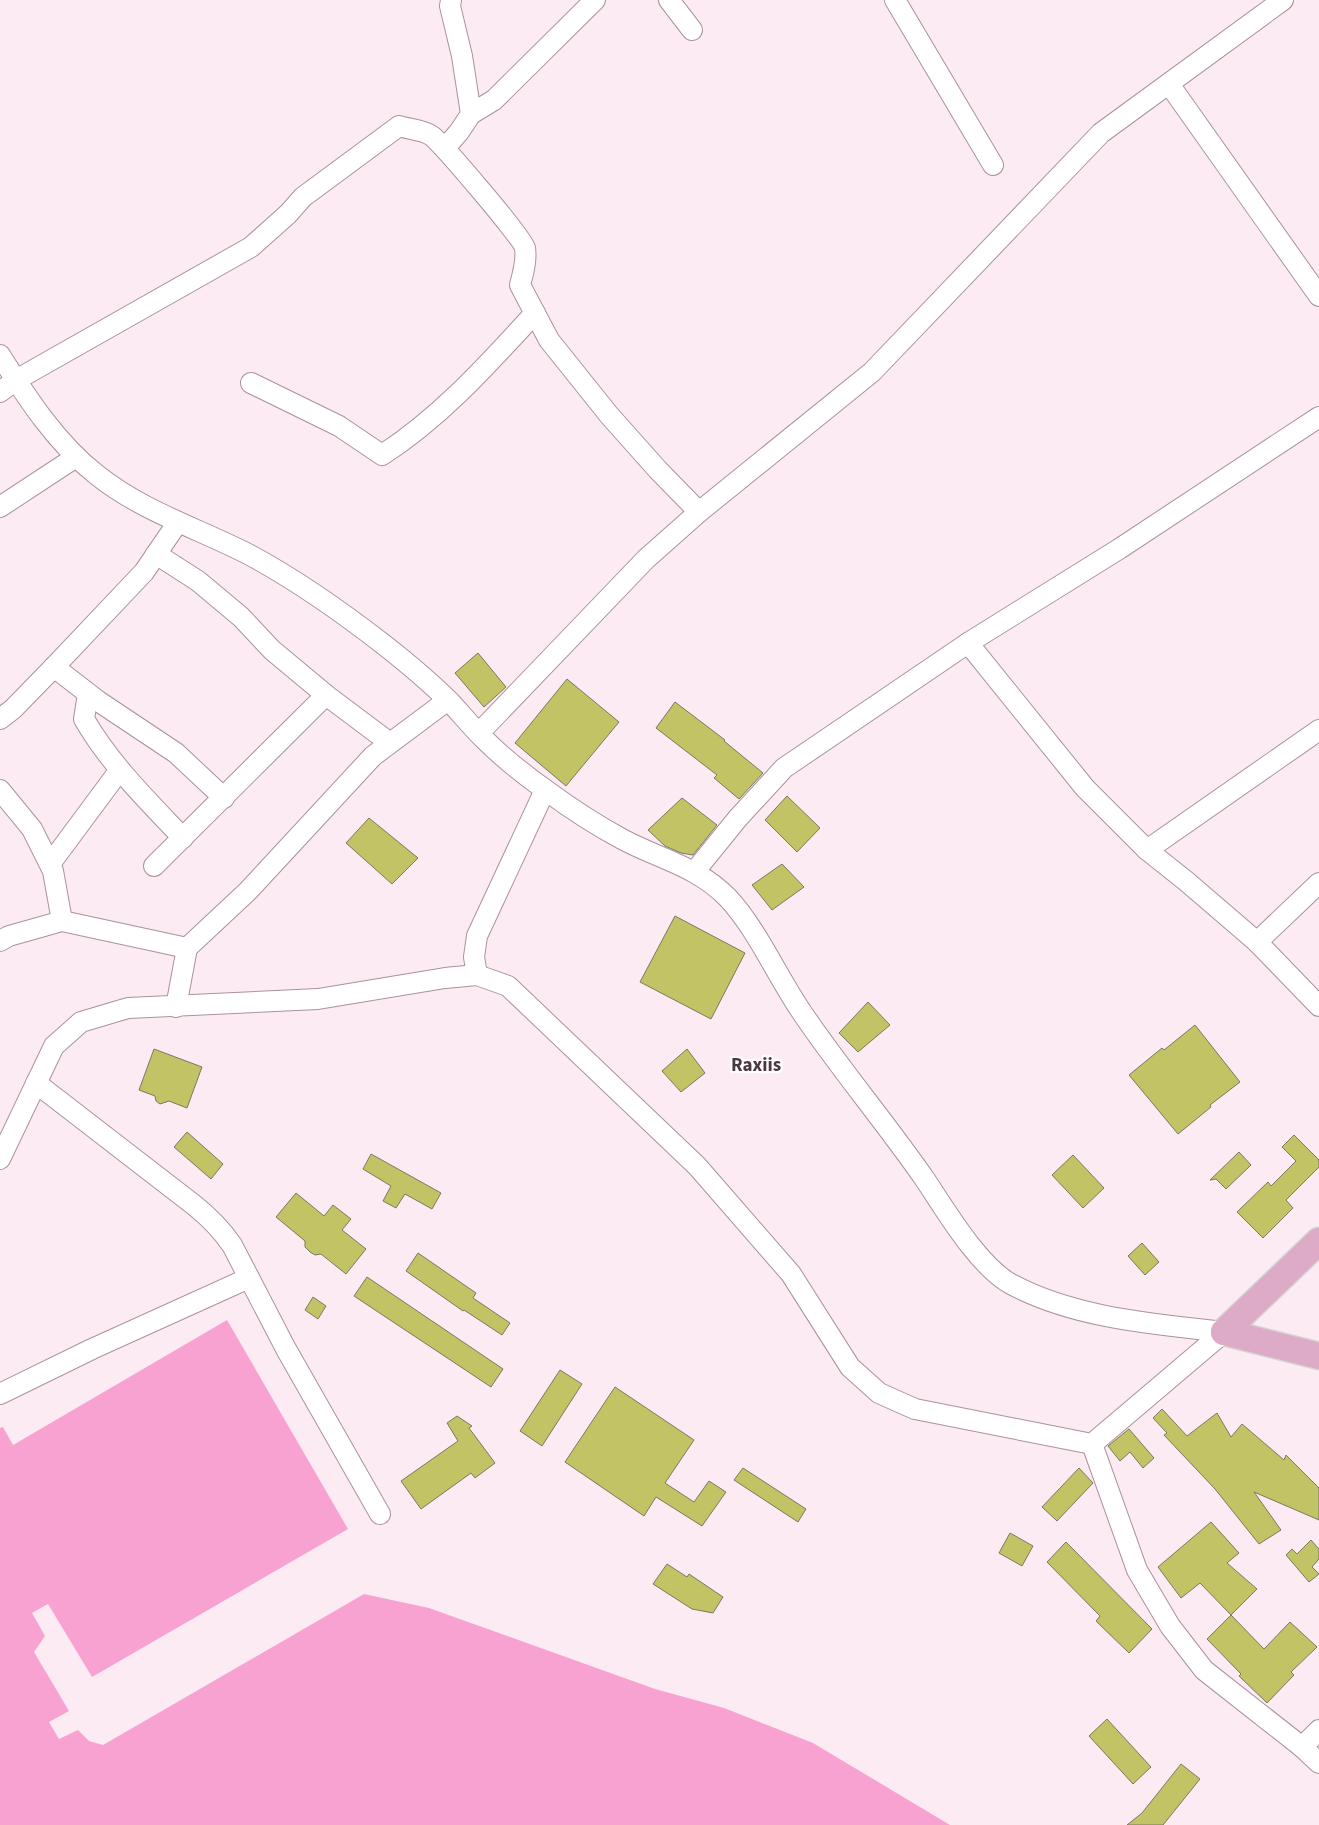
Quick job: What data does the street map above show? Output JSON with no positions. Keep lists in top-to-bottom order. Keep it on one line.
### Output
{"districts":["Raxiis"]}
